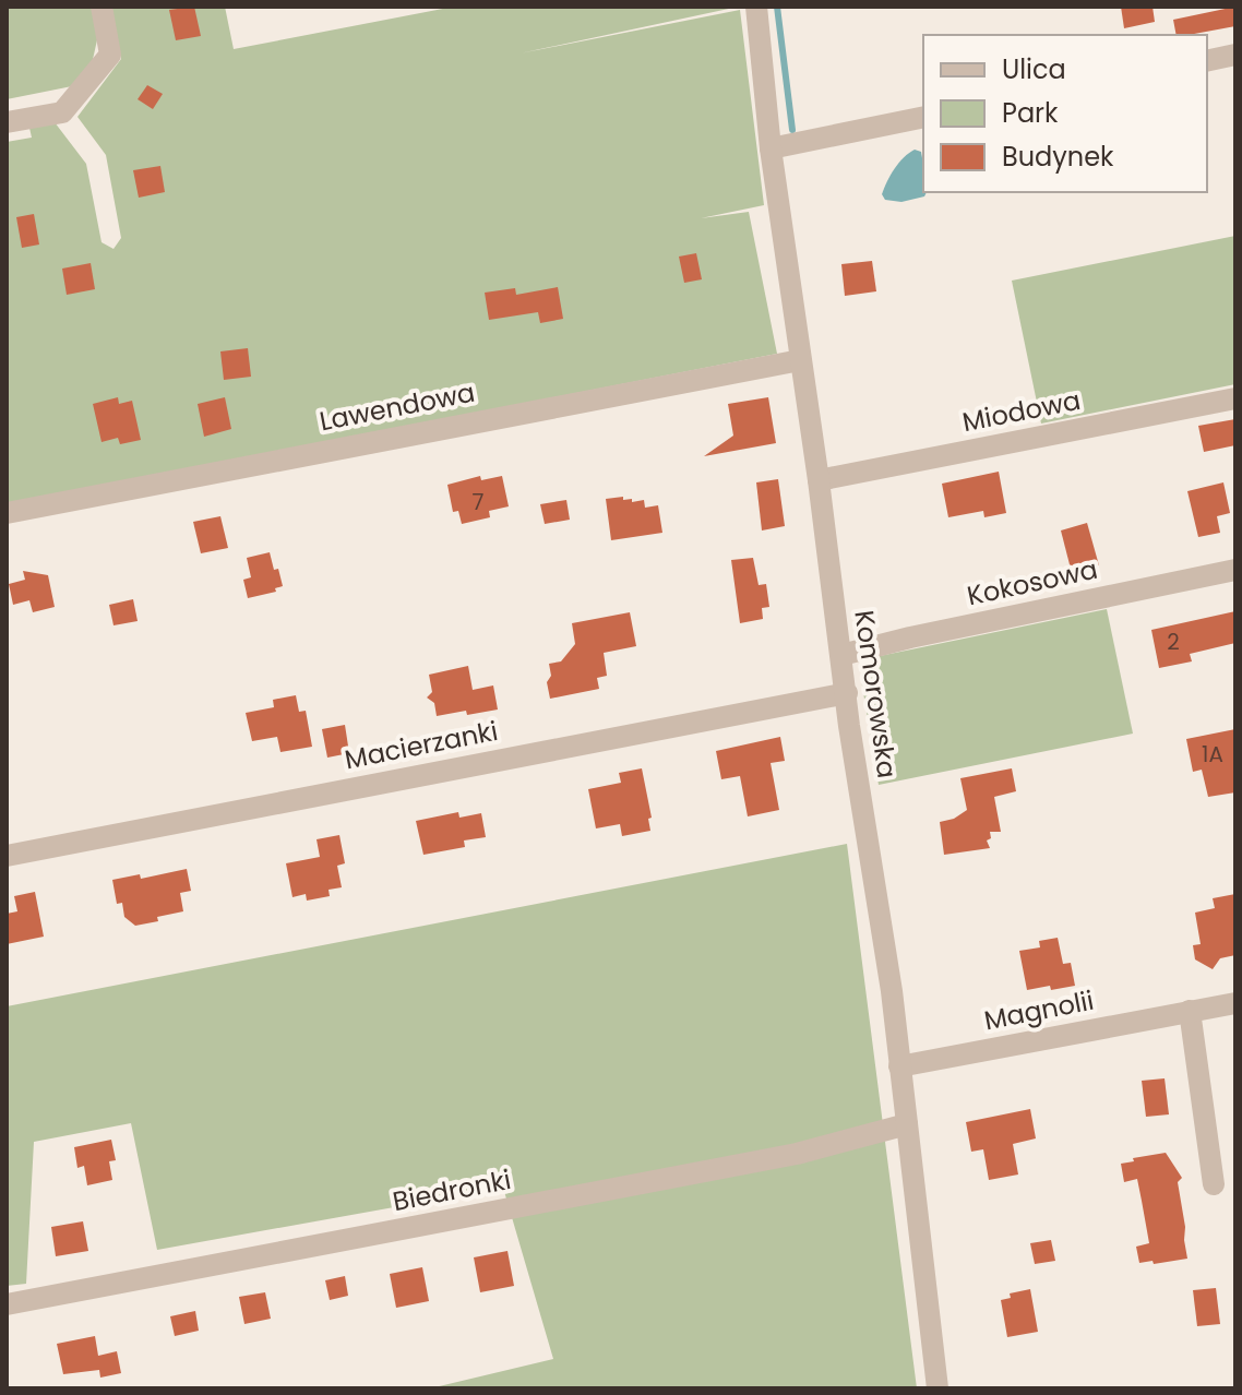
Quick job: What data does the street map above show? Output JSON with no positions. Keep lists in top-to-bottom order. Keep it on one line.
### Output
{"streets":{"street":["Lawendowa","Miodowa","Kokosowa","Komorowska","Macierzanki","Magnolii","Biedronki"]},"crossings":[["Lawendowa","Komorowska"],["Miodowa","Komorowska"],["Kokosowa","Komorowska"],["Komorowska","Macierzanki"],["Komorowska","Magnolii"],["Komorowska","Biedronki"]],"house_numbers":["7","2","1A"],"legend":["Ulica","Park","Budynek"]}
